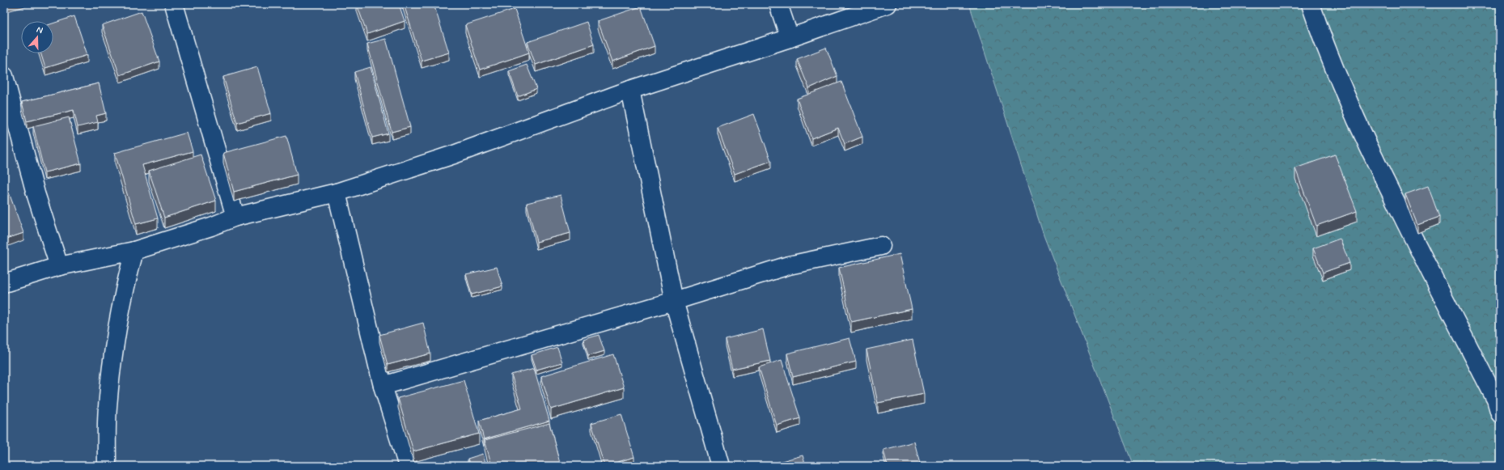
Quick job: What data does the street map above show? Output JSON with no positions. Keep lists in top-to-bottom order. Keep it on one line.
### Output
{"north":"top"}
